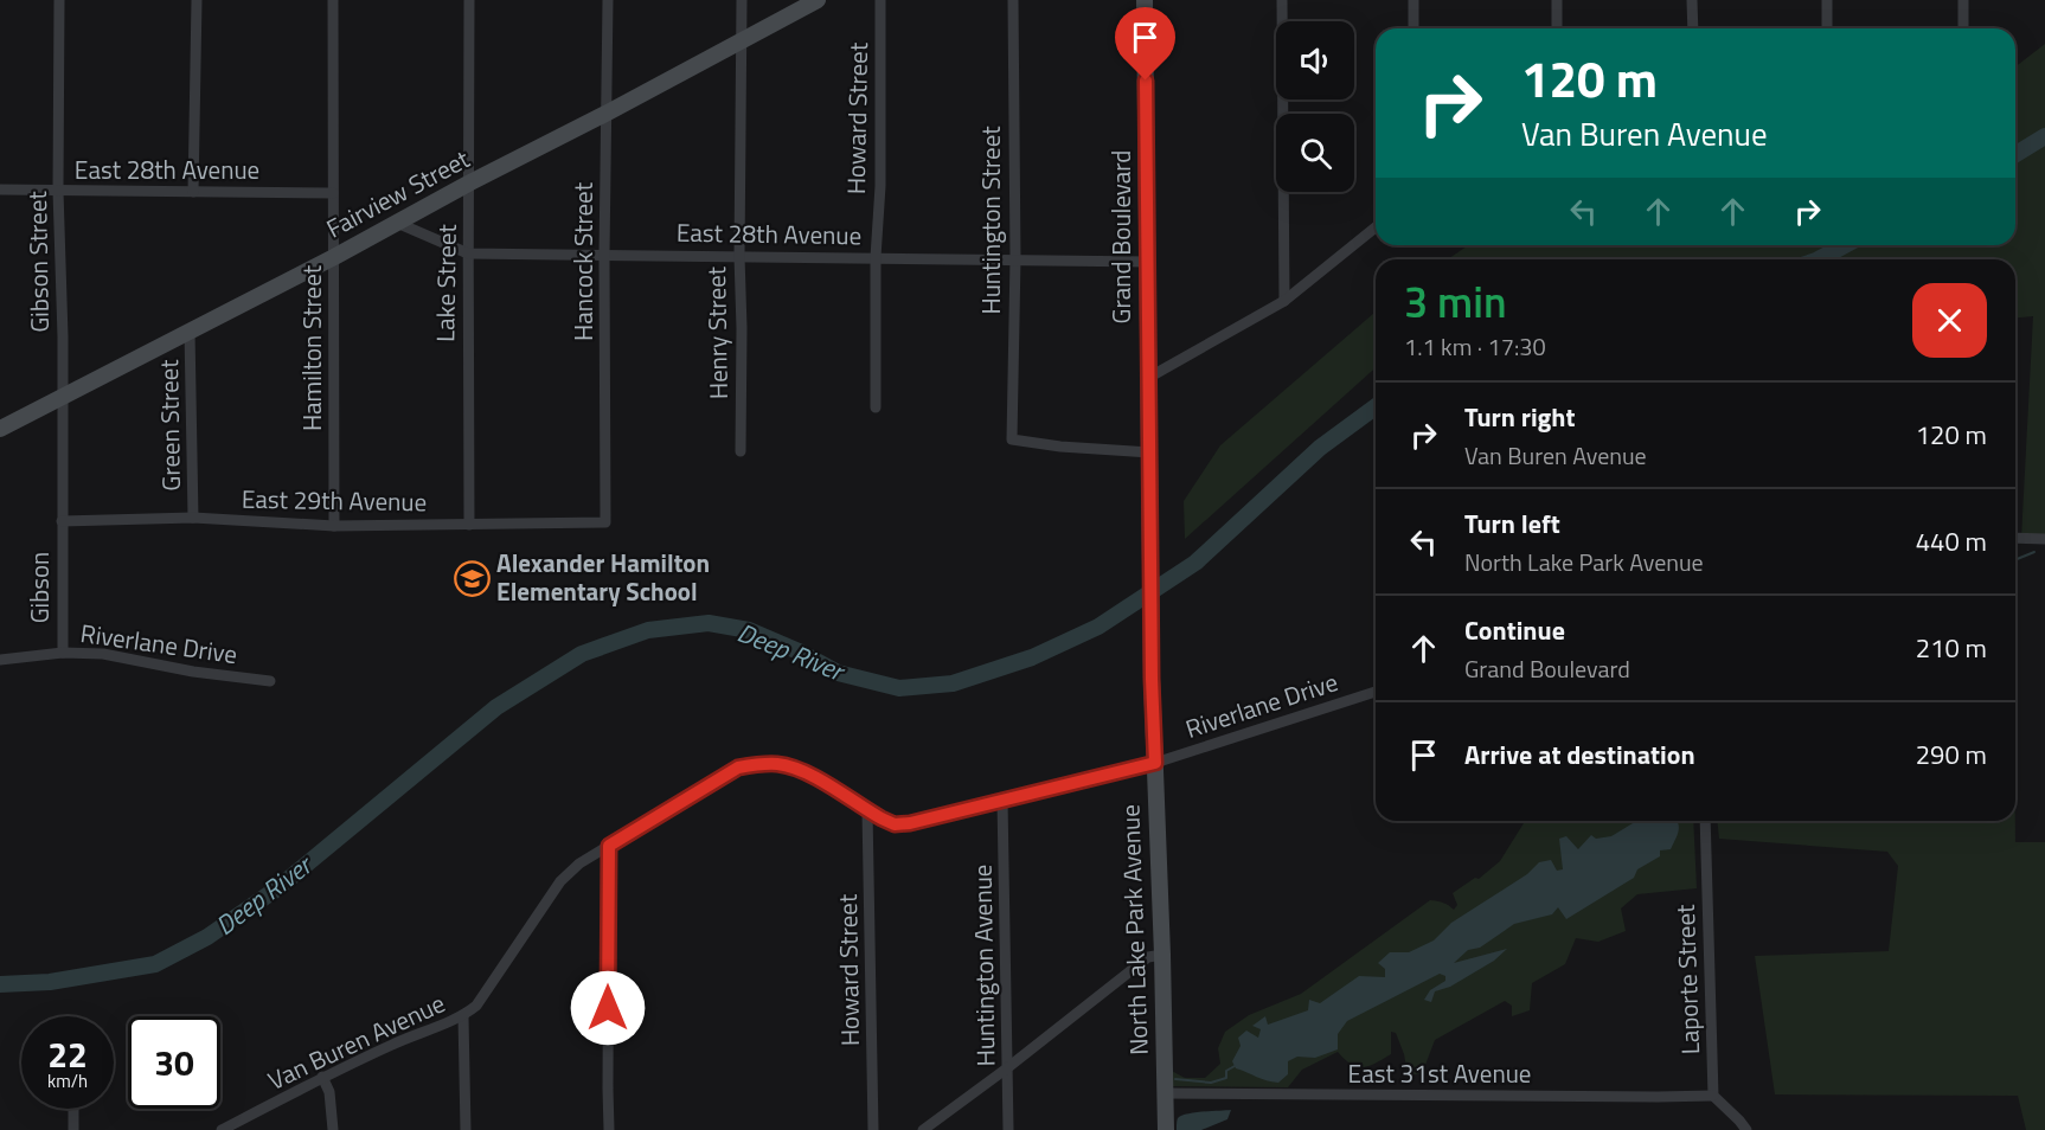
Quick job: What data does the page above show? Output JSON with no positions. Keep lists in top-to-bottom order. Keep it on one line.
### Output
{"streets":{"street":["Howard Street","East 28th Avenue","Fairview Street","Huntington Street","Grand Boulevard","Gibson Street","Hancock Street","Lake Street","Henry Street","Hamilton Street","Green Street","East 29th Avenue","Gibson","Riverlane Drive","North Lake Park Avenue","Huntington Avenue","Laporte Street","Van Buren Avenue","East 31st Avenue"]},"crossings":[["Howard Street","East 28th Avenue"],["Howard Street","Van Buren Avenue"],["East 28th Avenue","Fairview Street"],["East 28th Avenue","Huntington Street"],["East 28th Avenue","Grand Boulevard"],["East 28th Avenue","Gibson Street"],["East 28th Avenue","Hancock Street"],["East 28th Avenue","Lake Street"],["East 28th Avenue","Henry Street"],["East 28th Avenue","Hamilton Street"],["Fairview Street","Gibson Street"],["Fairview Street","Hancock Street"],["Fairview Street","Lake Street"],["Fairview Street","Henry Street"],["Fairview Street","Hamilton Street"],["Fairview Street","Green Street"],["Huntington Street","Grand Boulevard"],["Grand Boulevard","North Lake Park Avenue"],["Gibson Street","East 29th Avenue"],["Gibson Street","Gibson"],["Hancock Street","East 29th Avenue"],["Lake Street","East 29th Avenue"],["Hamilton Street","East 29th Avenue"],["Green Street","East 29th Avenue"],["East 29th Avenue","Gibson"],["Gibson","Riverlane Drive"],["Riverlane Drive","North Lake Park Avenue"],["Riverlane Drive","Van Buren Avenue"],["North Lake Park Avenue","Van Buren Avenue"],["North Lake Park Avenue","East 31st Avenue"],["Huntington Avenue","Van Buren Avenue"],["Laporte Street","East 31st Avenue"]],"water":["Deep River"],"places":{"school or university":["Alexander Hamilton Elementary School"]},"page":{"turn":["120 m","Van Buren Avenue"],"heading":["3 min","1.1 km · 17:30"],"list":[{"name":"Turn right","note":"Van Buren Avenue","value":"120 m"},{"name":"Turn left","note":"North Lake Park Avenue","value":"440 m"},{"name":"Continue","note":"Grand Boulevard","value":"210 m"},{"name":"Arrive at destination","value":"290 m"}],"speed":"22 km/h","limit":"30"}}
